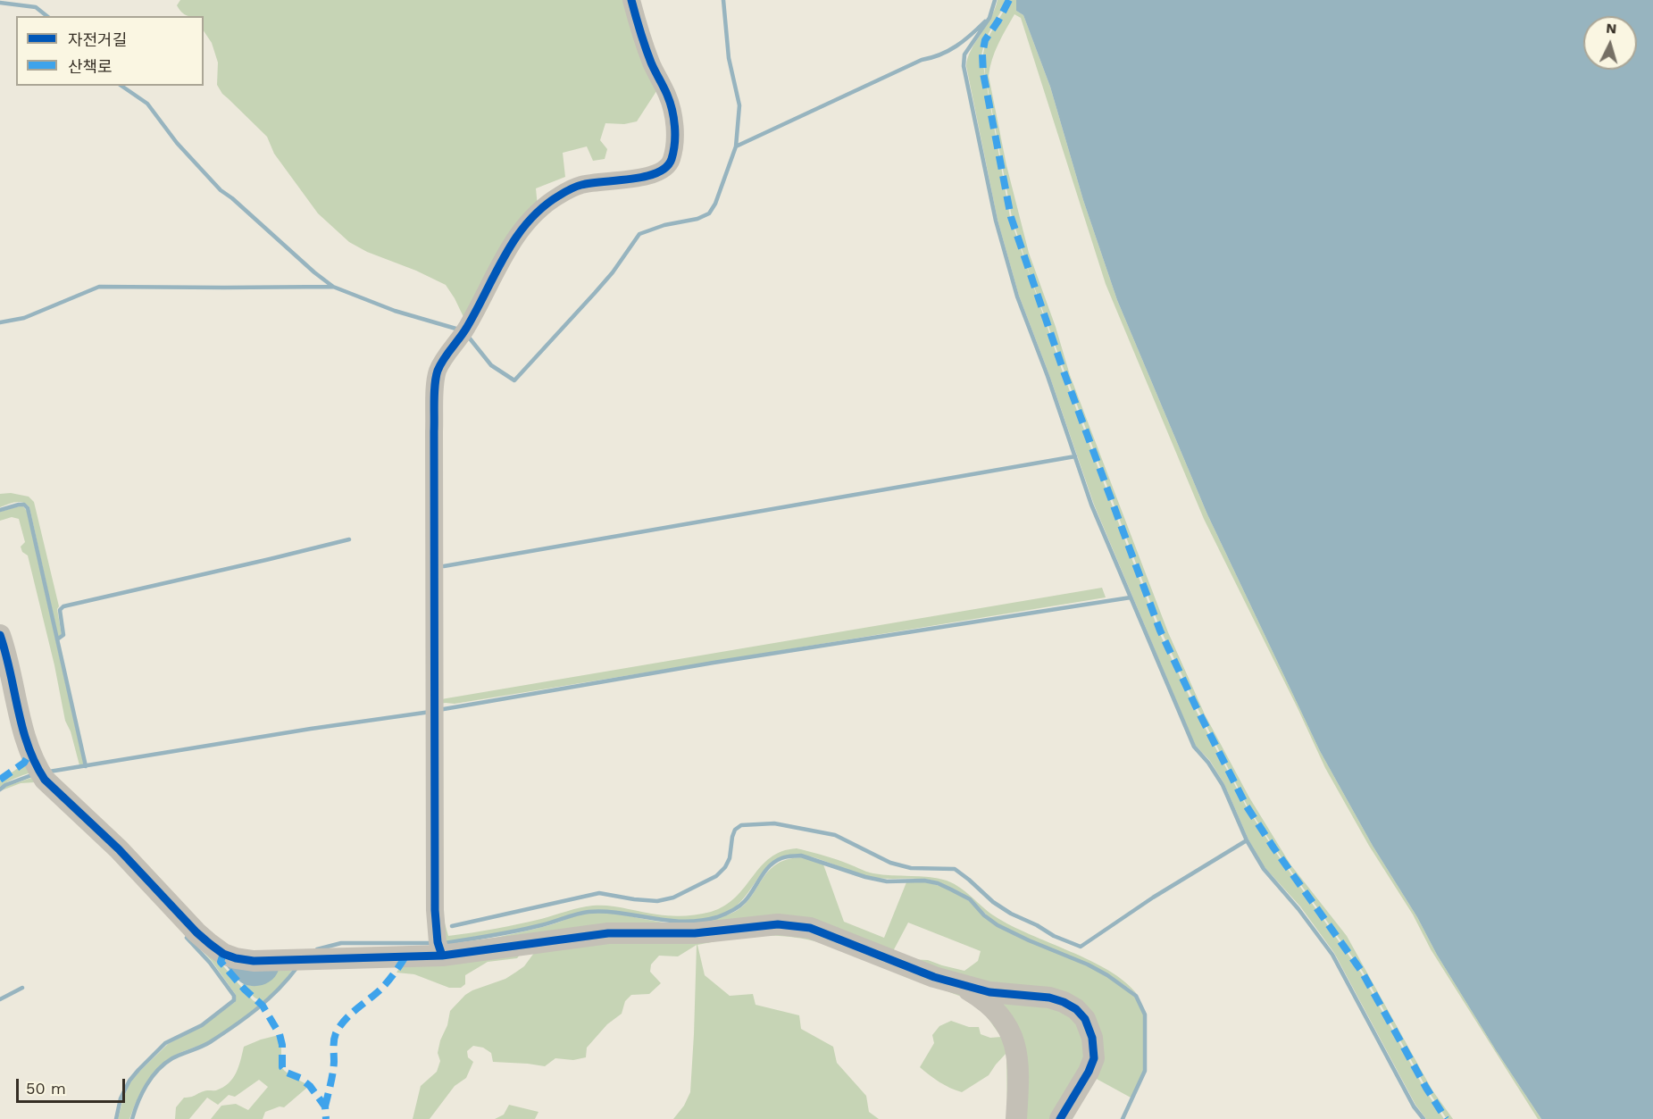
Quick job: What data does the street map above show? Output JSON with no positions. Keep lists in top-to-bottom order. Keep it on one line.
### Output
{"legend":["자전거길","산책로"],"scale_bar":"50 m","north":"top"}
